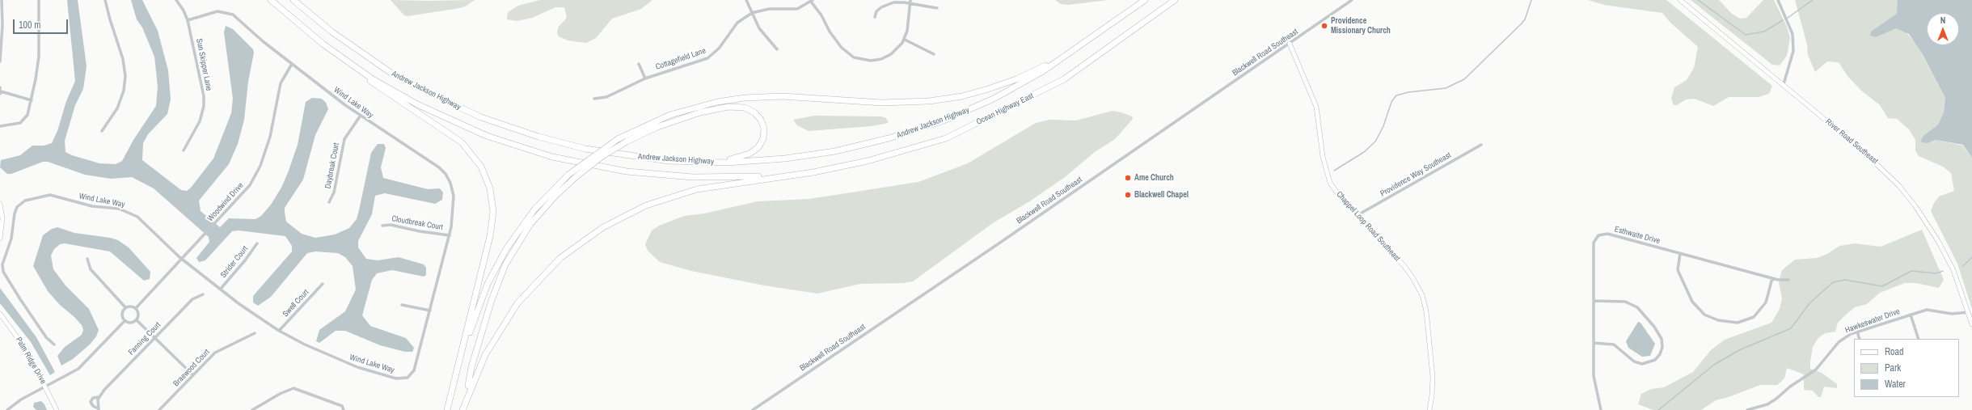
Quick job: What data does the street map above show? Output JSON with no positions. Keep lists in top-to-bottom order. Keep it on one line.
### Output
{"streets":{"highway":["Andrew Jackson Highway","Ocean Highway East"],"street":["Blackwell Road Southeast","Cottagefield Lane","Sun Skipper Lane","Wind Lake Way","River Road Southeast","Daybreak Court","Providence Way Southeast","Woodwind Drive","Cloudbreak Court","Chappel Loop Road Southeast","Esthwaite Drive","Strider Court","Swell Court","Hawkeswater Drive","Fanning Court","Palm Ridge Drive","Braewood Court"]},"crossings":[["Blackwell Road Southeast","Chappel Loop Road Southeast"],["Sun Skipper Lane","Wind Lake Way"],["Andrew Jackson Highway","Ocean Highway East"],["Wind Lake Way","Daybreak Court"],["Wind Lake Way","Woodwind Drive"],["Wind Lake Way","Cloudbreak Court"],["Wind Lake Way","Strider Court"],["Wind Lake Way","Swell Court"],["River Road Southeast","Hawkeswater Drive"],["Providence Way Southeast","Chappel Loop Road Southeast"]],"places":["Providence Missionary Church","Ame Church","Blackwell Chapel"],"legend":["Road","Park","Water"],"scale_bar":"100 m","north":"top"}
